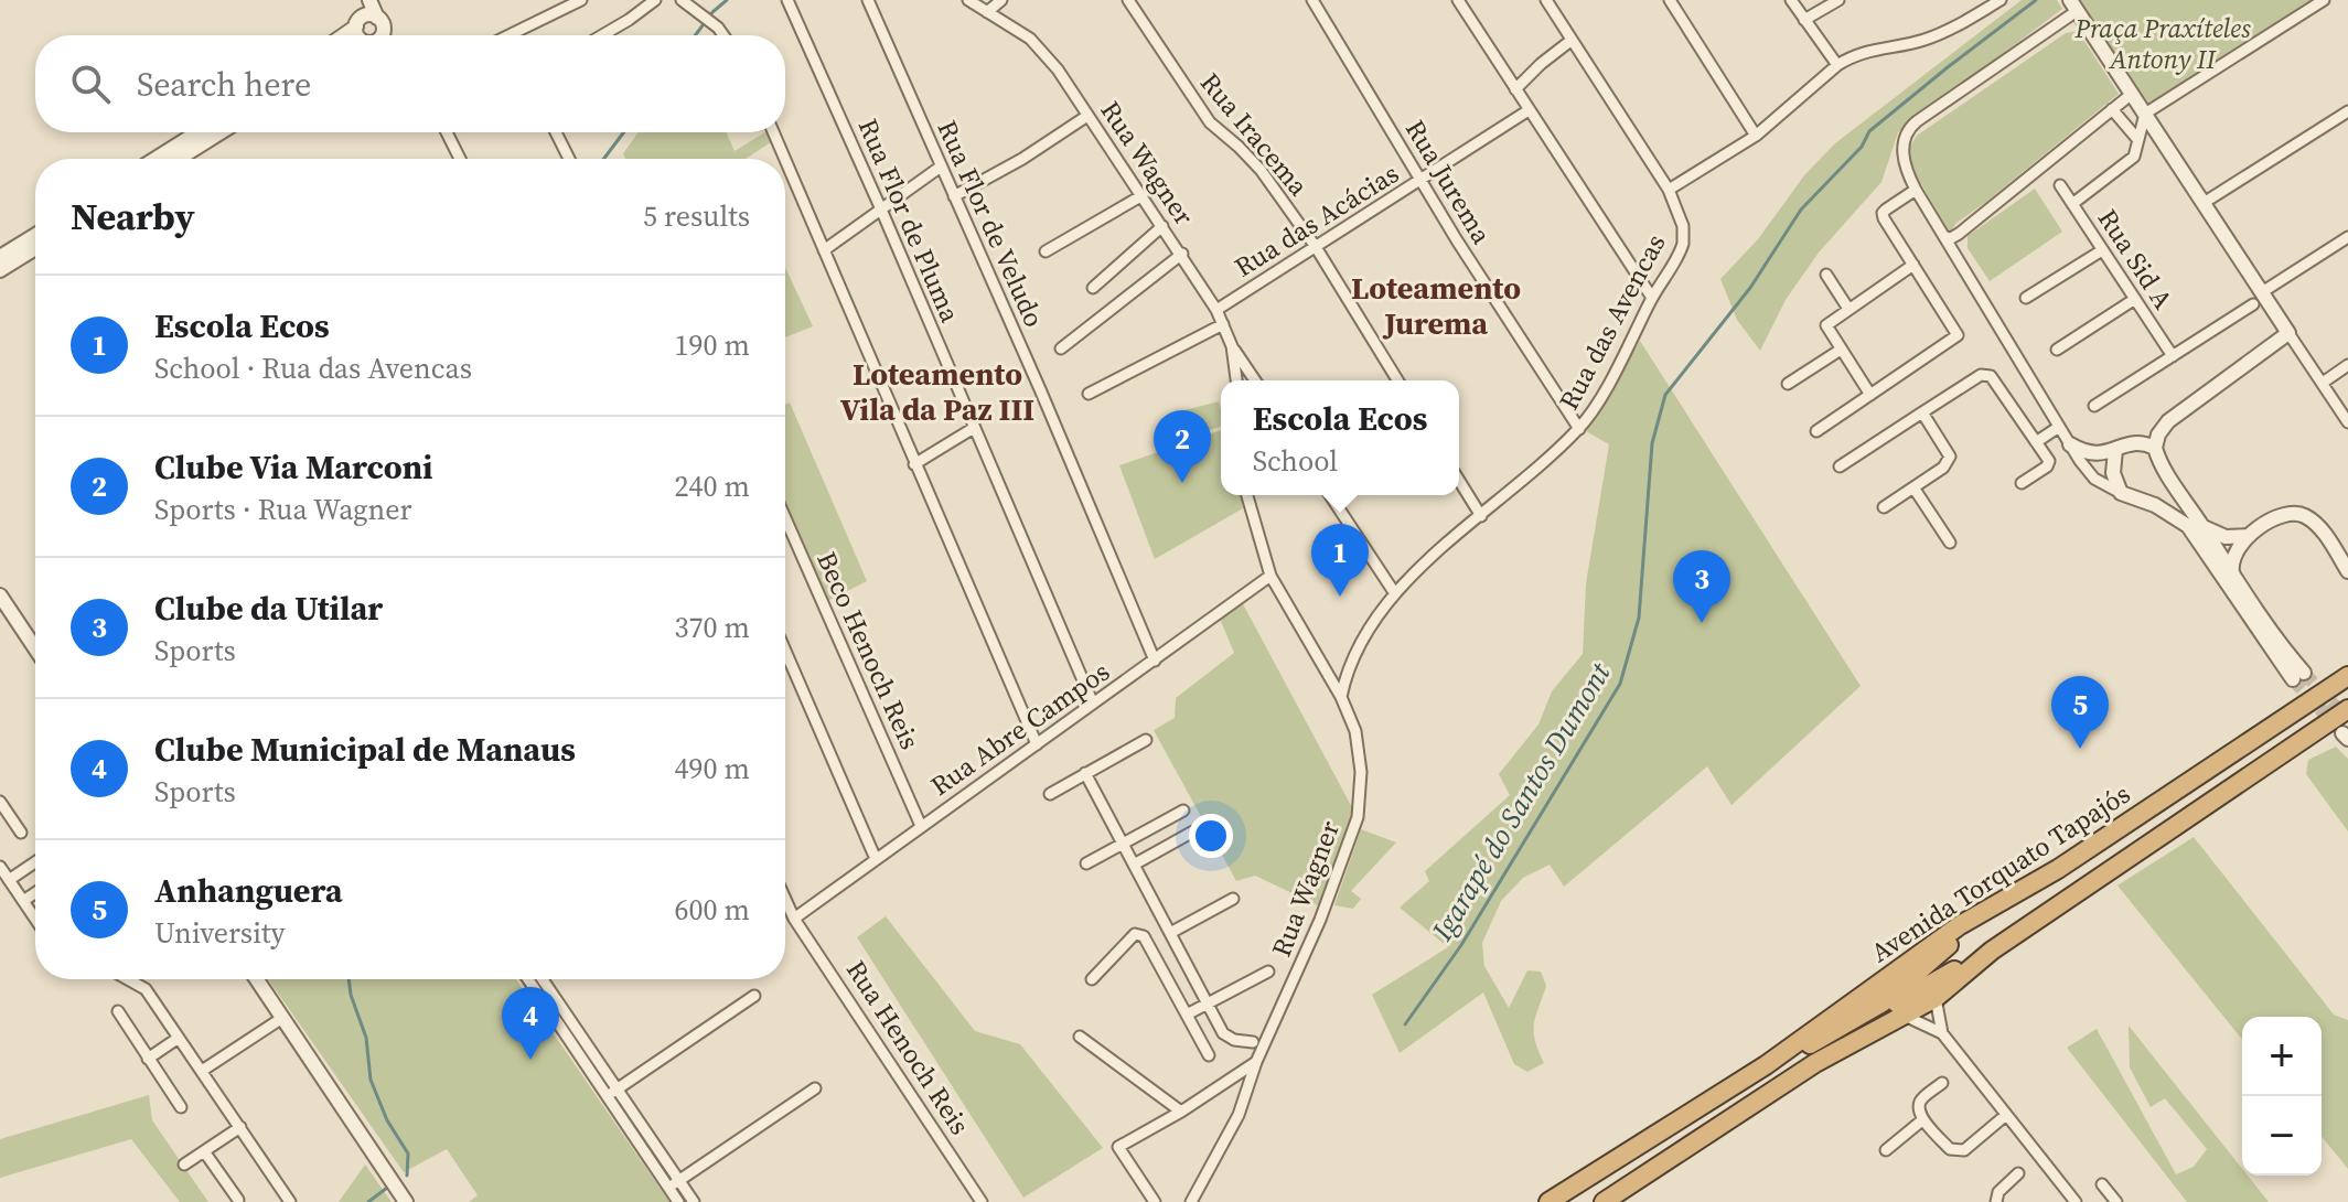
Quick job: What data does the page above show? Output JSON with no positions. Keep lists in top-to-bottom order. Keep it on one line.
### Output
{"streets":{"highway":["Avenida Torquato Tapajós"],"street":["Rua Iracema","Rua Wagner","Rua Jurema","Rua Flor de Pluma","Rua das Acácias","Rua Flor de Veludo","Rua Sid A","Rua das Avencas","Beco Henoch Reis","Rua Abre Campos","Rua Henoch Reis"]},"crossings":[["Rua Iracema","Rua das Acácias"],["Rua Wagner","Rua das Acácias"],["Rua Wagner","Rua das Avencas"],["Rua Wagner","Rua Abre Campos"],["Rua Jurema","Rua das Acácias"],["Rua Jurema","Rua das Avencas"],["Rua Flor de Pluma","Rua Abre Campos"],["Rua Flor de Veludo","Rua Abre Campos"],["Beco Henoch Reis","Rua Abre Campos"],["Rua Abre Campos","Rua Henoch Reis"]],"districts":["Loteamento Jurema","Loteamento Vila da Paz III"],"water":["Igarapé do Santos Dumont"],"parks":["Praça Praxíteles Antony II"],"page":{"search":"Search here","heading":["Nearby","5 results"],"list":[{"mark":"1","name":"Escola Ecos","note":"School · Rua das Avencas","value":"190 m"},{"mark":"2","name":"Clube Via Marconi","note":"Sports · Rua Wagner","value":"240 m"},{"mark":"3","name":"Clube da Utilar","note":"Sports","value":"370 m"},{"mark":"4","name":"Clube Municipal de Manaus","note":"Sports","value":"490 m"},{"mark":"5","name":"Anhanguera","note":"University","value":"600 m"}],"popup":["Escola Ecos","School"],"pins":["2","1","3","5","4"],"map_buttons":["+","−"]}}
